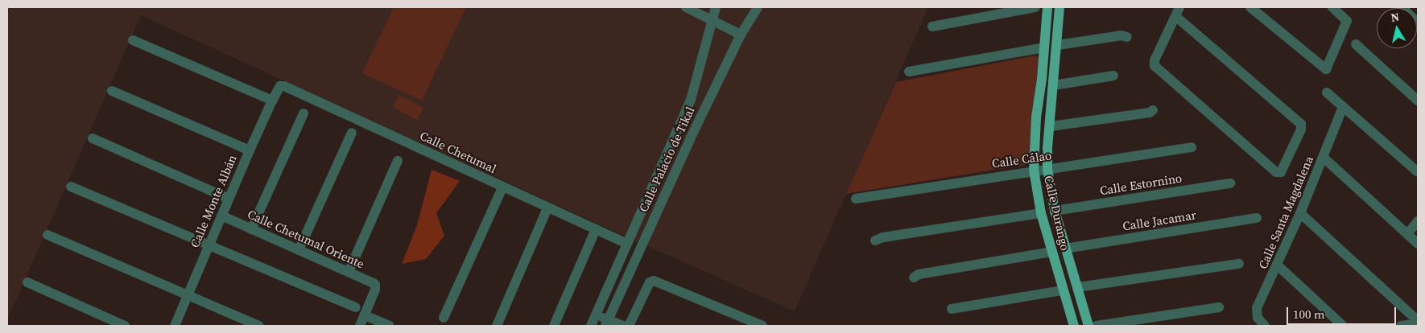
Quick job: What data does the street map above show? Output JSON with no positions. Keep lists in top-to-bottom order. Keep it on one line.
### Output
{"streets":{"main road":["Calle Durango"],"street":["Calle Chetumal","Calle Palacio de Tikal","Calle Cálao","Calle Estornino","Calle Monte Albán","Calle Santa Magdalena","Calle Jacamar","Calle Chetumal Oriente"]},"crossings":[["Calle Chetumal","Calle Palacio de Tikal"],["Calle Chetumal","Calle Monte Albán"],["Calle Cálao","Calle Durango"],["Calle Estornino","Calle Durango"],["Calle Monte Albán","Calle Chetumal Oriente"],["Calle Durango","Calle Jacamar"]],"scale_bar":"100 m","north":"top"}
